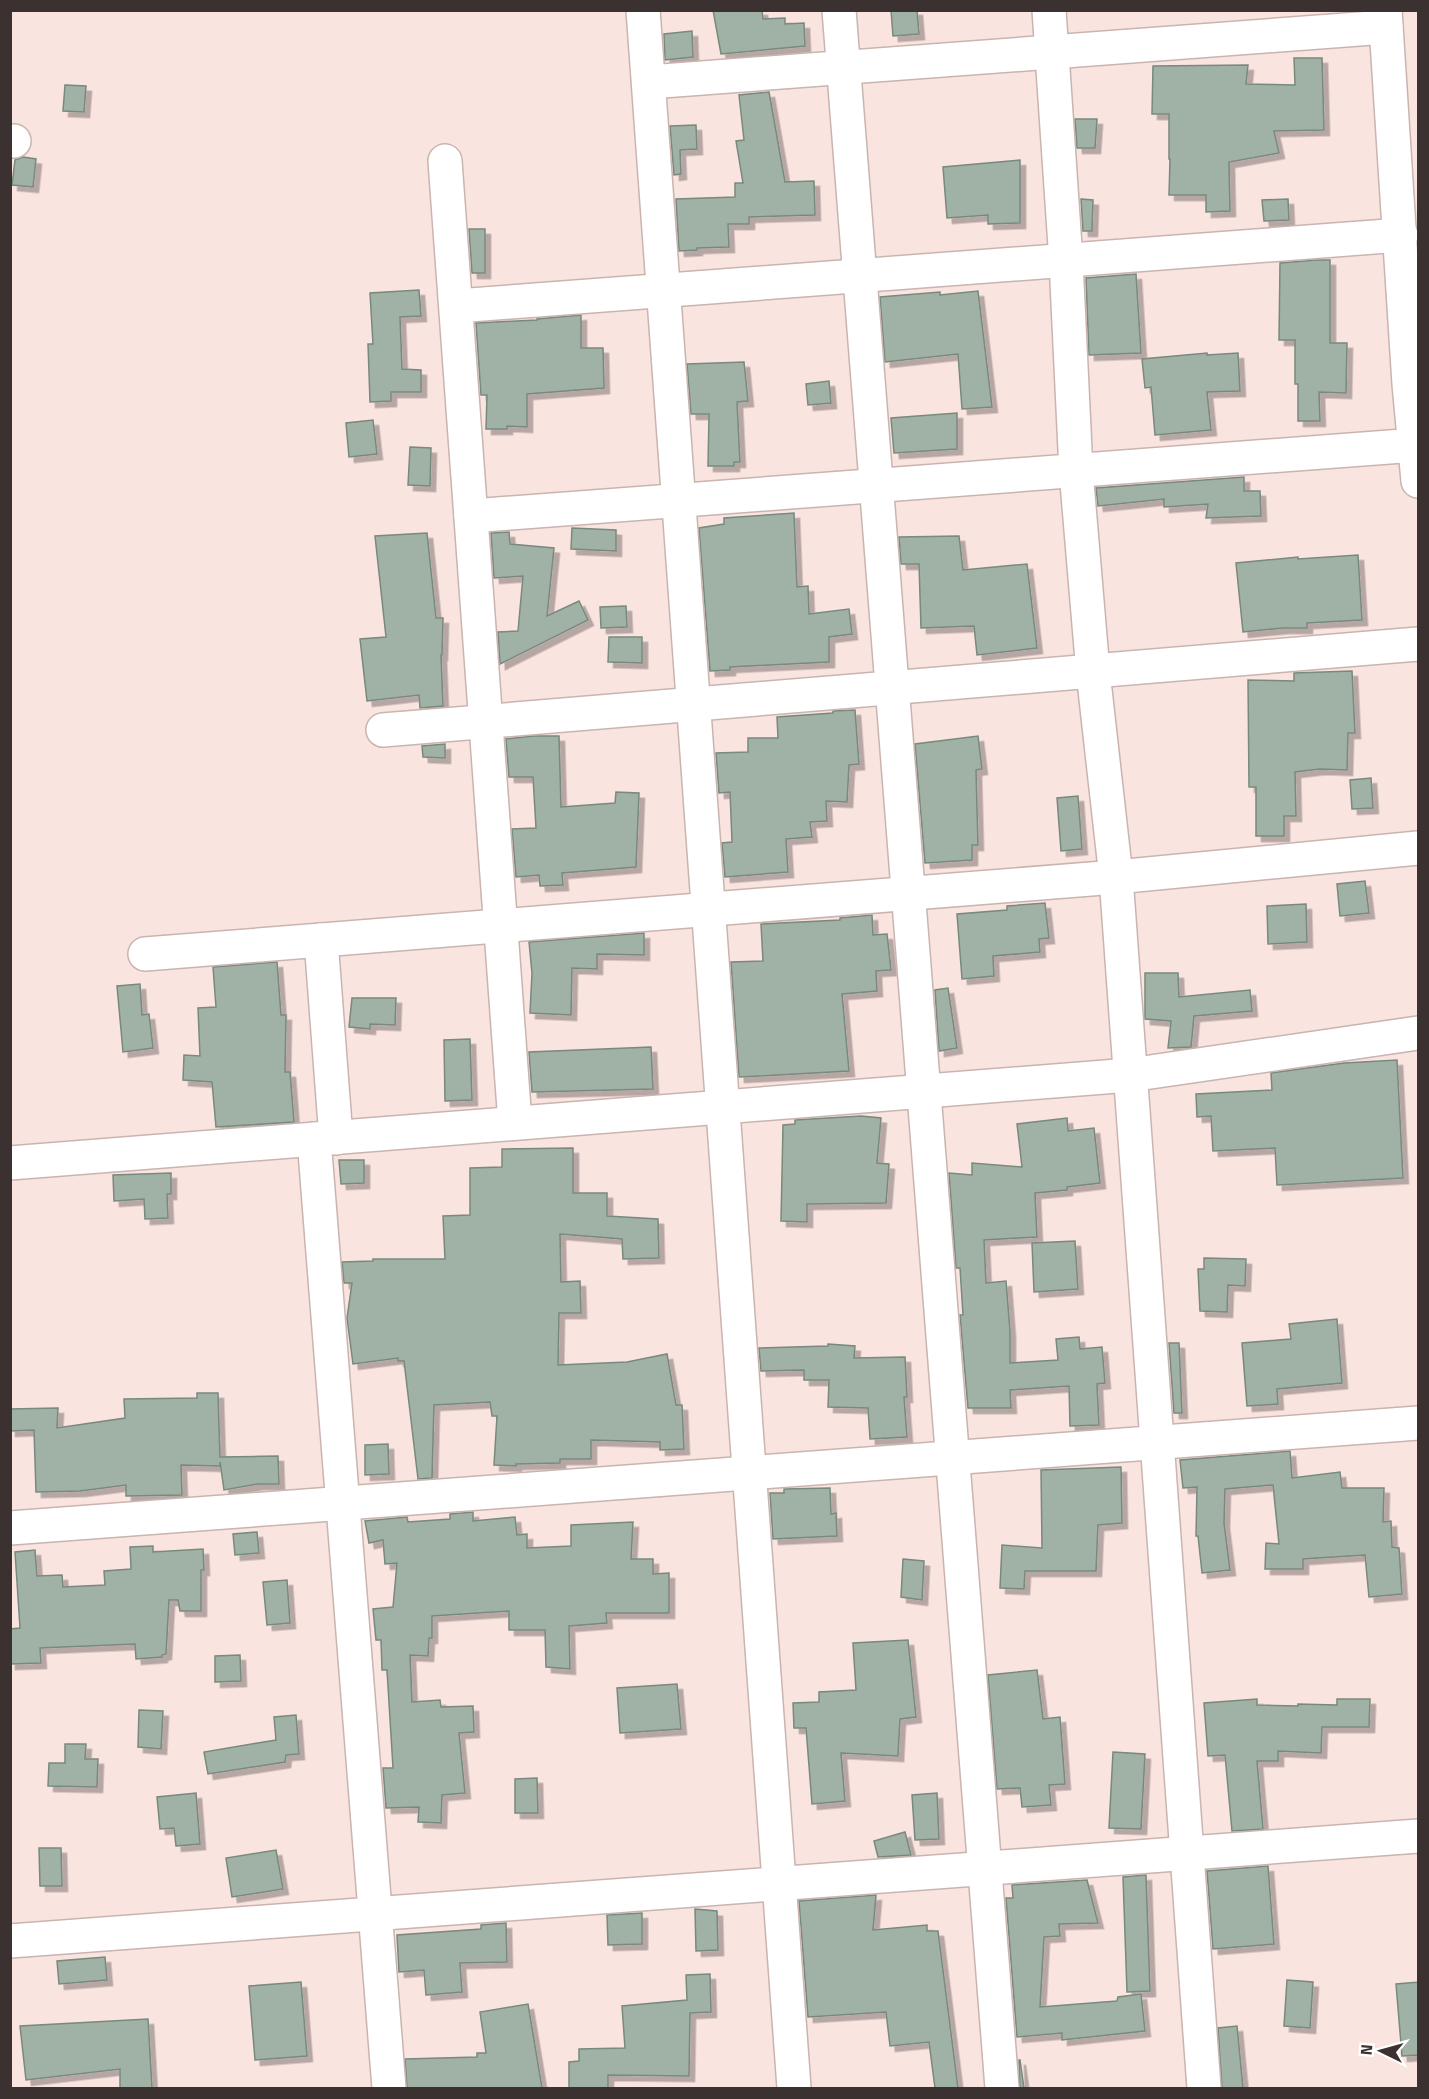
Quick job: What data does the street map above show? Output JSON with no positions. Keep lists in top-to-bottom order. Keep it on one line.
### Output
{"north":"left"}
